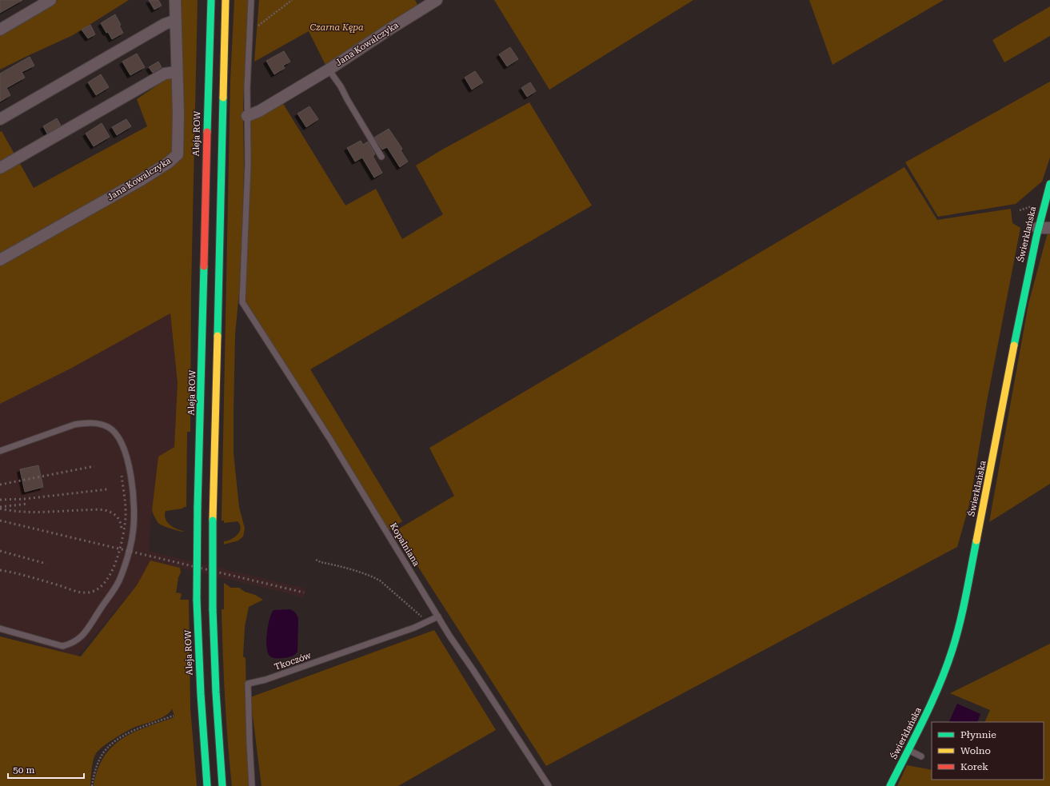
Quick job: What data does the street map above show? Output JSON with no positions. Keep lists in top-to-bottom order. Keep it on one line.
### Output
{"streets":{"main road":["Aleja ROW","Świerklańska"],"street":["Jana Kowalczyka"],"lane":["Kopalniana","Tkoczów"]},"crossings":[["Jana Kowalczyka","Kopalniana"],["Kopalniana","Tkoczów"]],"parks":["Czarna Kępa"],"legend":["Płynnie","Wolno","Korek"],"scale_bar":"50 m"}
